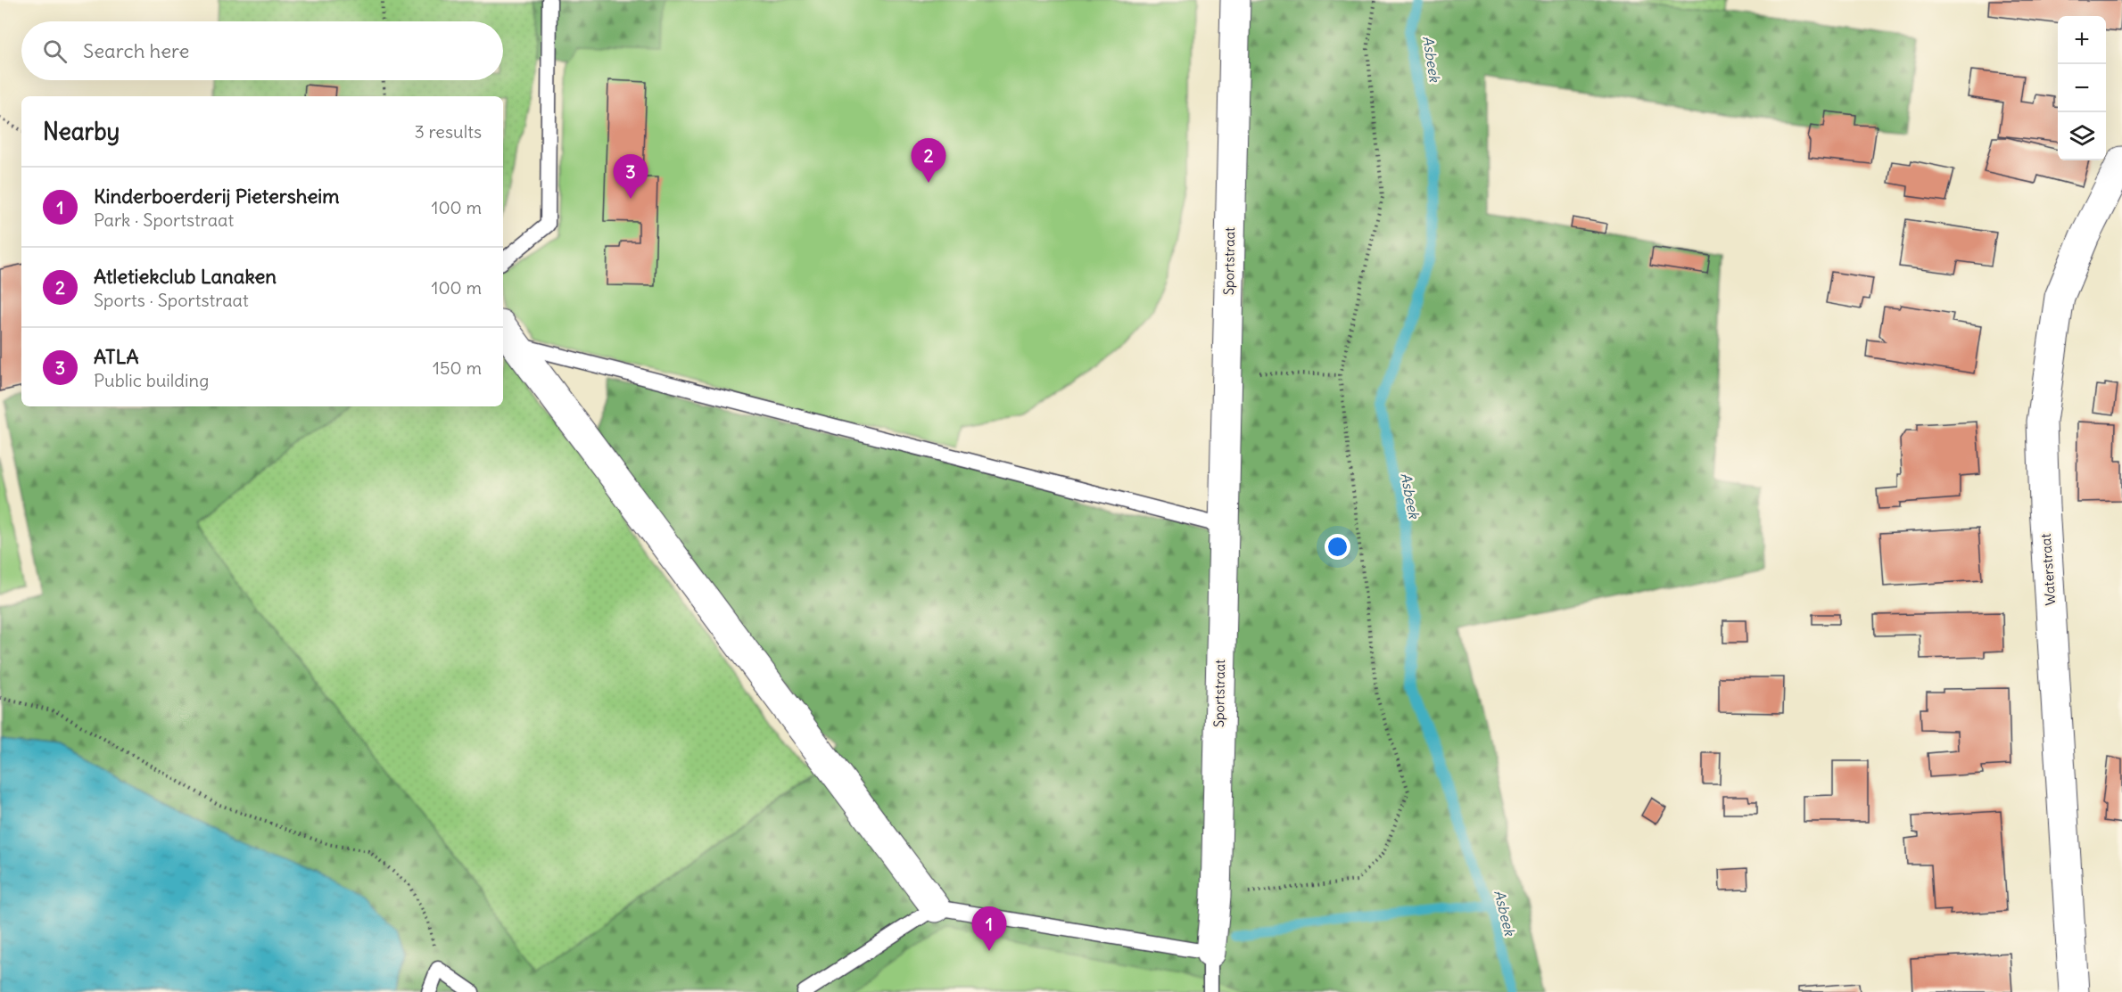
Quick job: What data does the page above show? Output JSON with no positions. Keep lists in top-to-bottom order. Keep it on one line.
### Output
{"streets":{"street":["Sportstraat","Waterstraat"]},"water":["Asbeek"],"page":{"map_buttons":["+","−"],"search":"Search here","heading":["Nearby","3 results"],"pins":["2","3","1"],"list":[{"mark":"1","name":"Kinderboerderij Pietersheim","note":"Park · Sportstraat","value":"100 m"},{"mark":"2","name":"Atletiekclub Lanaken","note":"Sports · Sportstraat","value":"100 m"},{"mark":"3","name":"ATLA","note":"Public building","value":"150 m"}]}}
